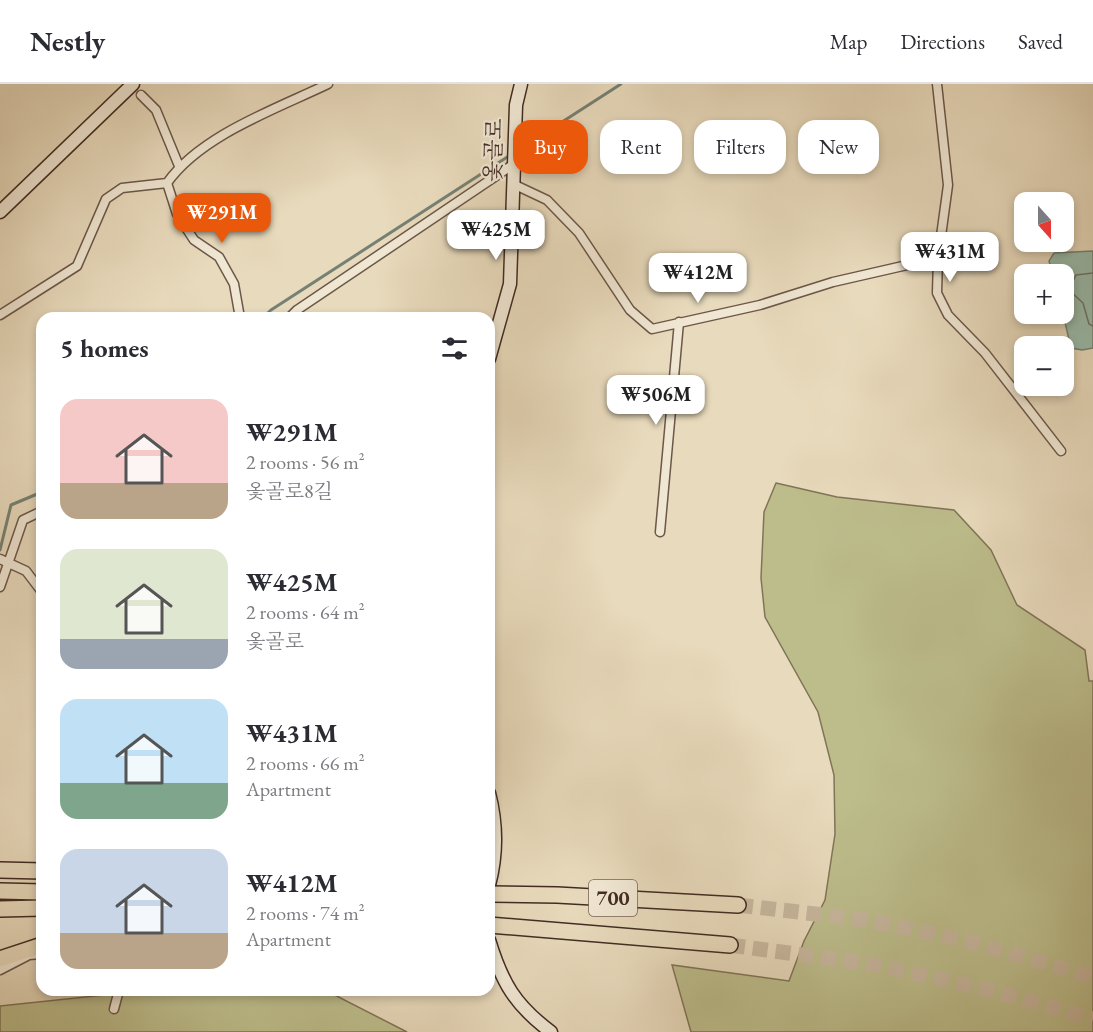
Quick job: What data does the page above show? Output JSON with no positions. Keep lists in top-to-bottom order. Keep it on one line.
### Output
{"streets":{"highway":["700"],"street":["옻골로"]},"north":"bottom","page":{"header":"Nestly","nav":["Map","Directions","Saved"],"chip":["Buy","Rent","Filters","New"],"map_buttons":["+","−"],"price":["₩291M","₩425M","₩431M","₩412M","₩506M"],"heading":"5 homes","list":[{"name":"₩291M","note":"2 rooms · 56 m² · 옻골로8길"},{"name":"₩425M","note":"2 rooms · 64 m² · 옻골로"},{"name":"₩431M","note":"2 rooms · 66 m² · Apartment"},{"name":"₩412M","note":"2 rooms · 74 m² · Apartment"}]}}
